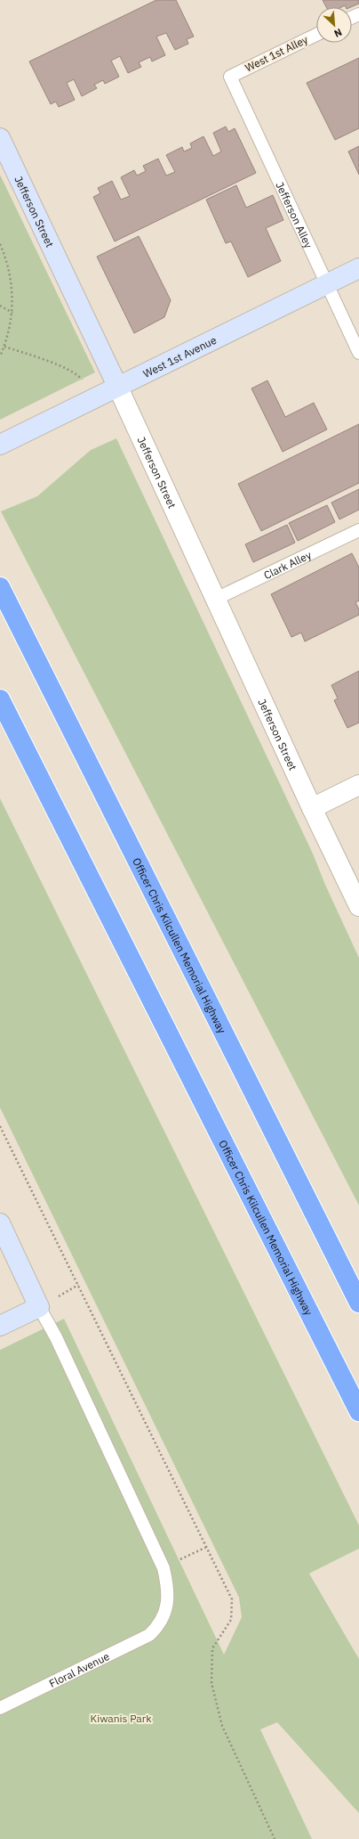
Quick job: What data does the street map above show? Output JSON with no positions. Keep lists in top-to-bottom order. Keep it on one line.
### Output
{"streets":{"highway":["Officer Chris Kilcullen Memorial Highway"],"street":["Jefferson Street","West 1st Avenue"],"lane":["West 1st Alley","Jefferson Alley","Clark Alley","Floral Avenue"]},"crossings":[["West 1st Alley","Jefferson Alley"],["Jefferson Street","West 1st Avenue"],["Jefferson Street","Clark Alley"],["Jefferson Alley","West 1st Avenue"]],"parks":["Kiwanis Park"],"north":"bottom right"}
